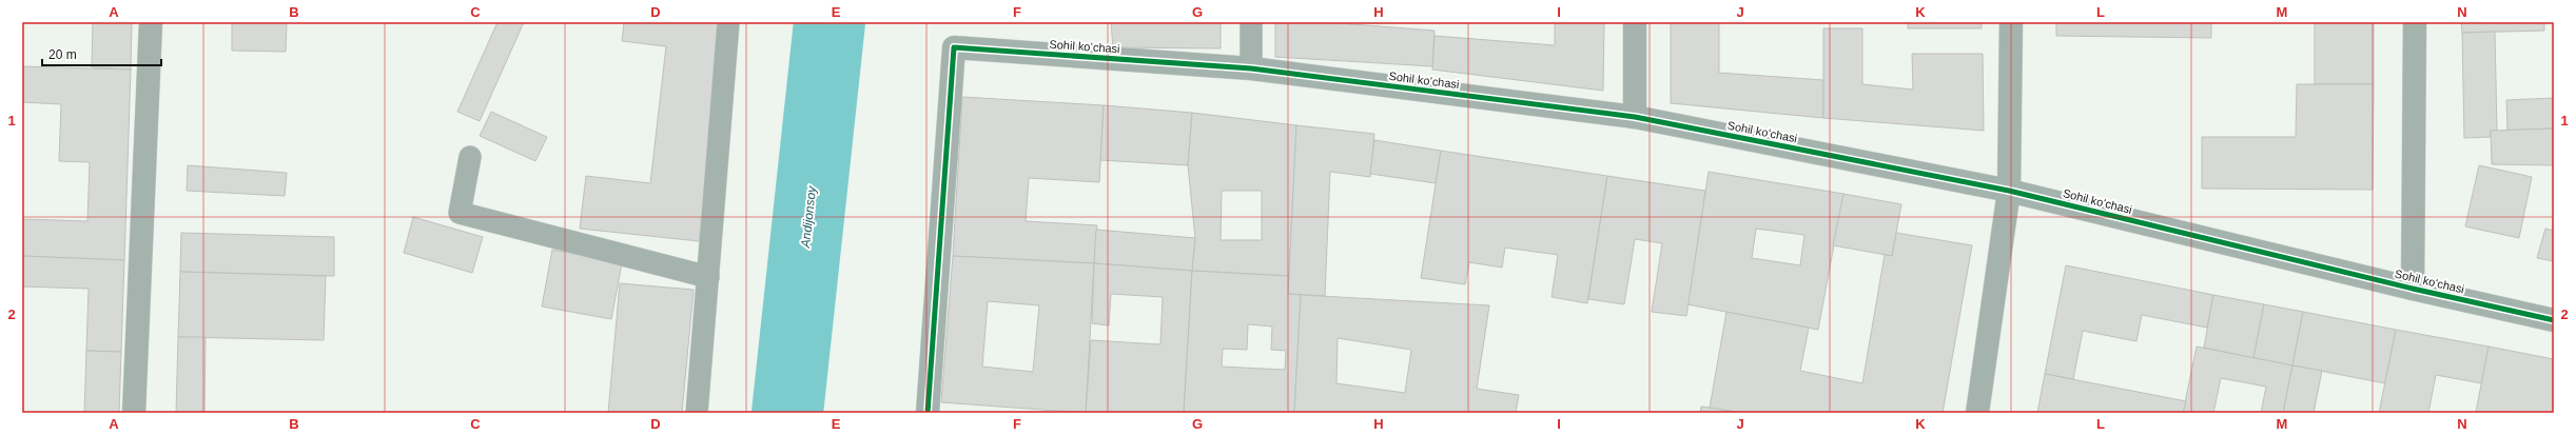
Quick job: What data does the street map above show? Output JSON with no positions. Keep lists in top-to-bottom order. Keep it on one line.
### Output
{"streets":{"street":["Sohil koʻchasi"]},"water":["Andijonsoy"],"scale_bar":"20 m","grid":{"columns":["A","B","C","D","E","F","G","H","I","J","K","L","M","N"],"rows":["1","2"]}}
